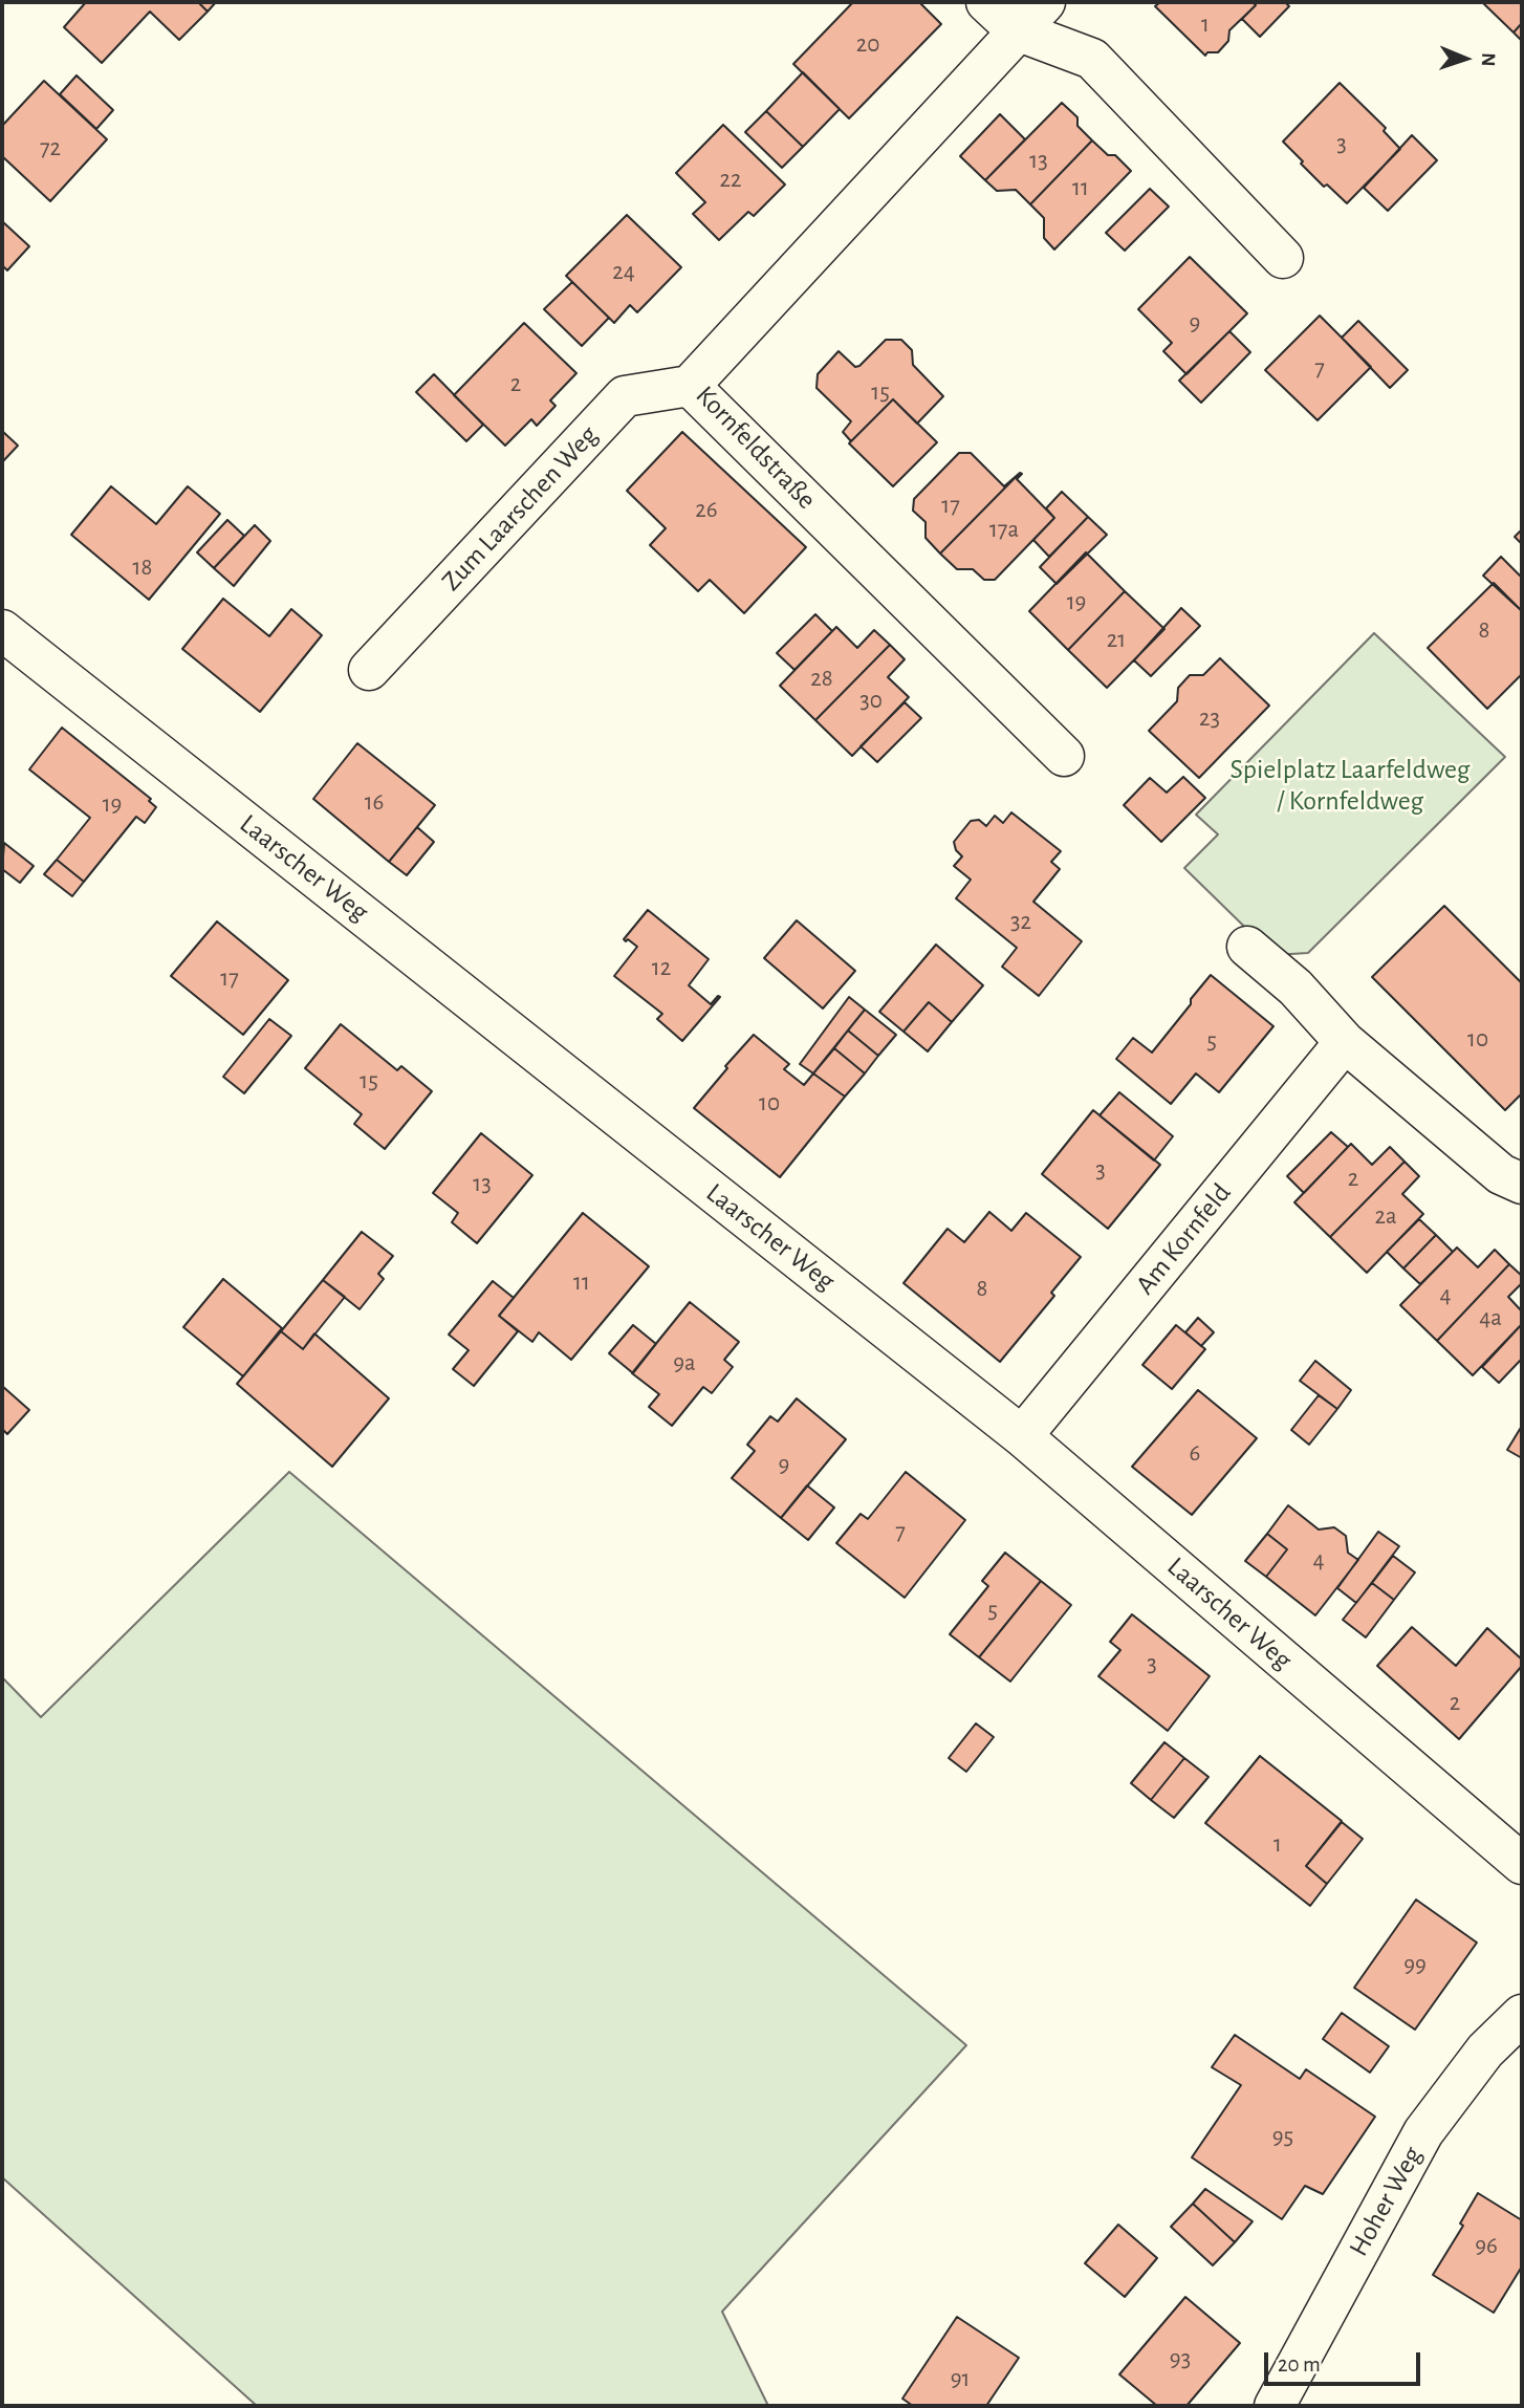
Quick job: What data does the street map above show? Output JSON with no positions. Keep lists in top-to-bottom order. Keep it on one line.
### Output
{"streets":{"street":["Kornfeldstraße","Zum Laarschen Weg","Laarscher Weg","Am Kornfeld","Hoher Weg"]},"crossings":[["Kornfeldstraße","Zum Laarschen Weg"],["Laarscher Weg","Am Kornfeld"]],"parks":["Spielplatz Laarfeldweg / Kornfeldweg"],"house_numbers":["1","20","3","72","13","22","11","24","9","7","2","15","17","26","17a","18","19","8","21","28","30","23","16","19","32","12","17","10","5","15","10","3","2","13","2a","11","8","4","4a","9a","6","9","7","4","5","3","2","1","99","95","96","93","91"],"scale_bar":"20 m","north":"right"}
